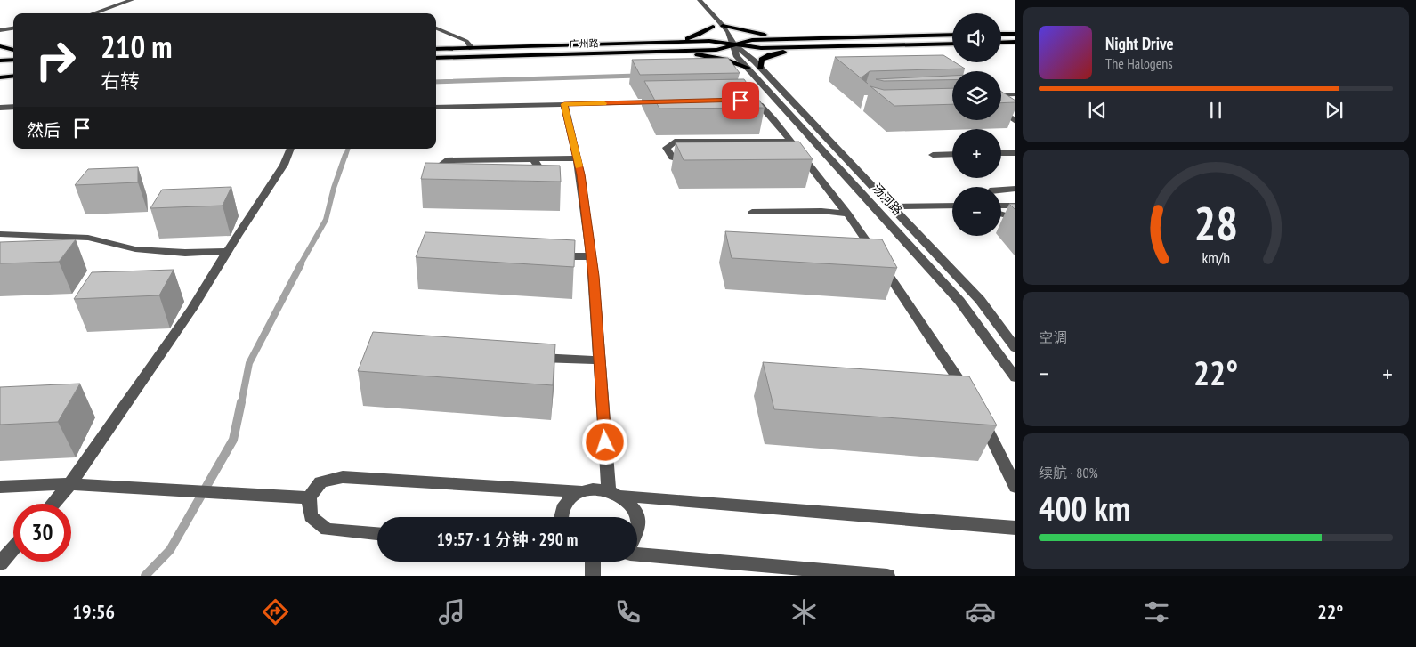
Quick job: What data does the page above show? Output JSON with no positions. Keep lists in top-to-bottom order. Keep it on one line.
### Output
{"streets":{"main road":["广州路"],"street":["汤河路"]},"crossings":[["广州路","汤河路"]],"page":{"map_buttons":["+","−"],"turn":["210 m","右转"],"song":["Night Drive","The Halogens"],"then":"然后","tile":["空调",["续航 · 80%","400 km"]],"heat":["−","22°","+"],"limit":"30","trip":"19:57 · 1 分钟 · 290 m","tabs":["19:56","22°"],"gauge":["28","km/h"]}}
